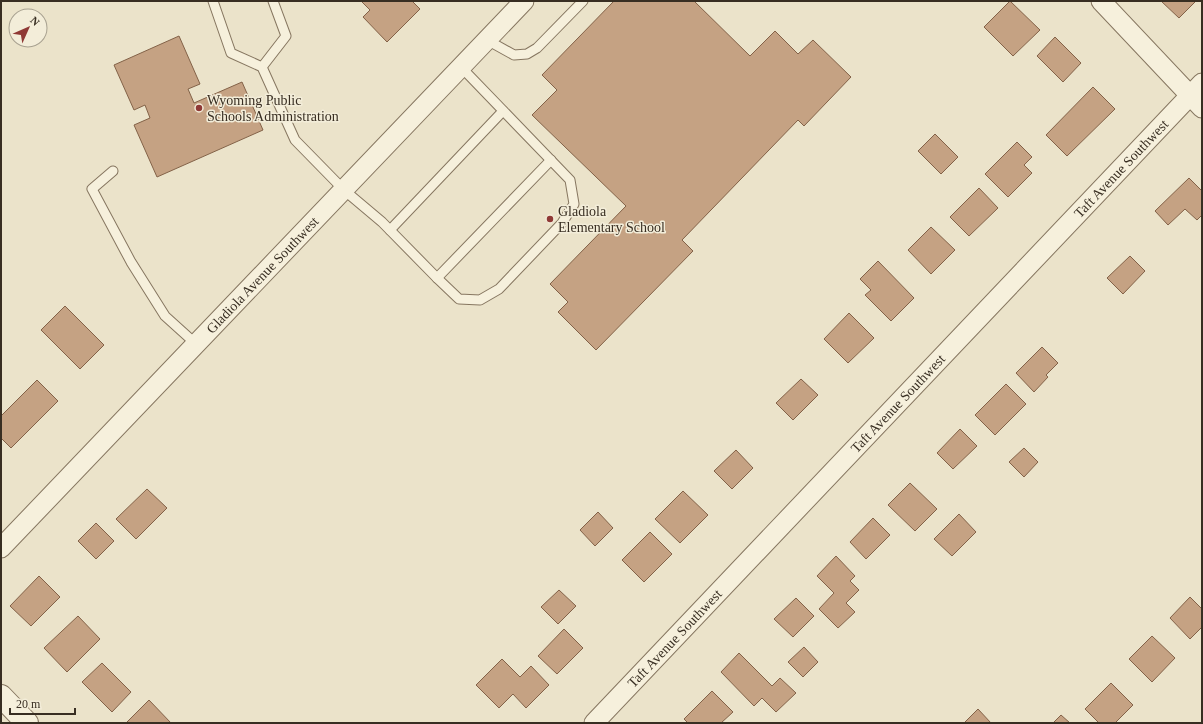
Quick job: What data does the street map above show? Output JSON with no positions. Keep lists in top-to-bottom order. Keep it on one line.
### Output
{"streets":{"street":["Taft Avenue Southwest","Gladiola Avenue Southwest"]},"places":["Wyoming Public Schools Administration","Gladiola Elementary School"],"scale_bar":"20 m","north":"top right"}
